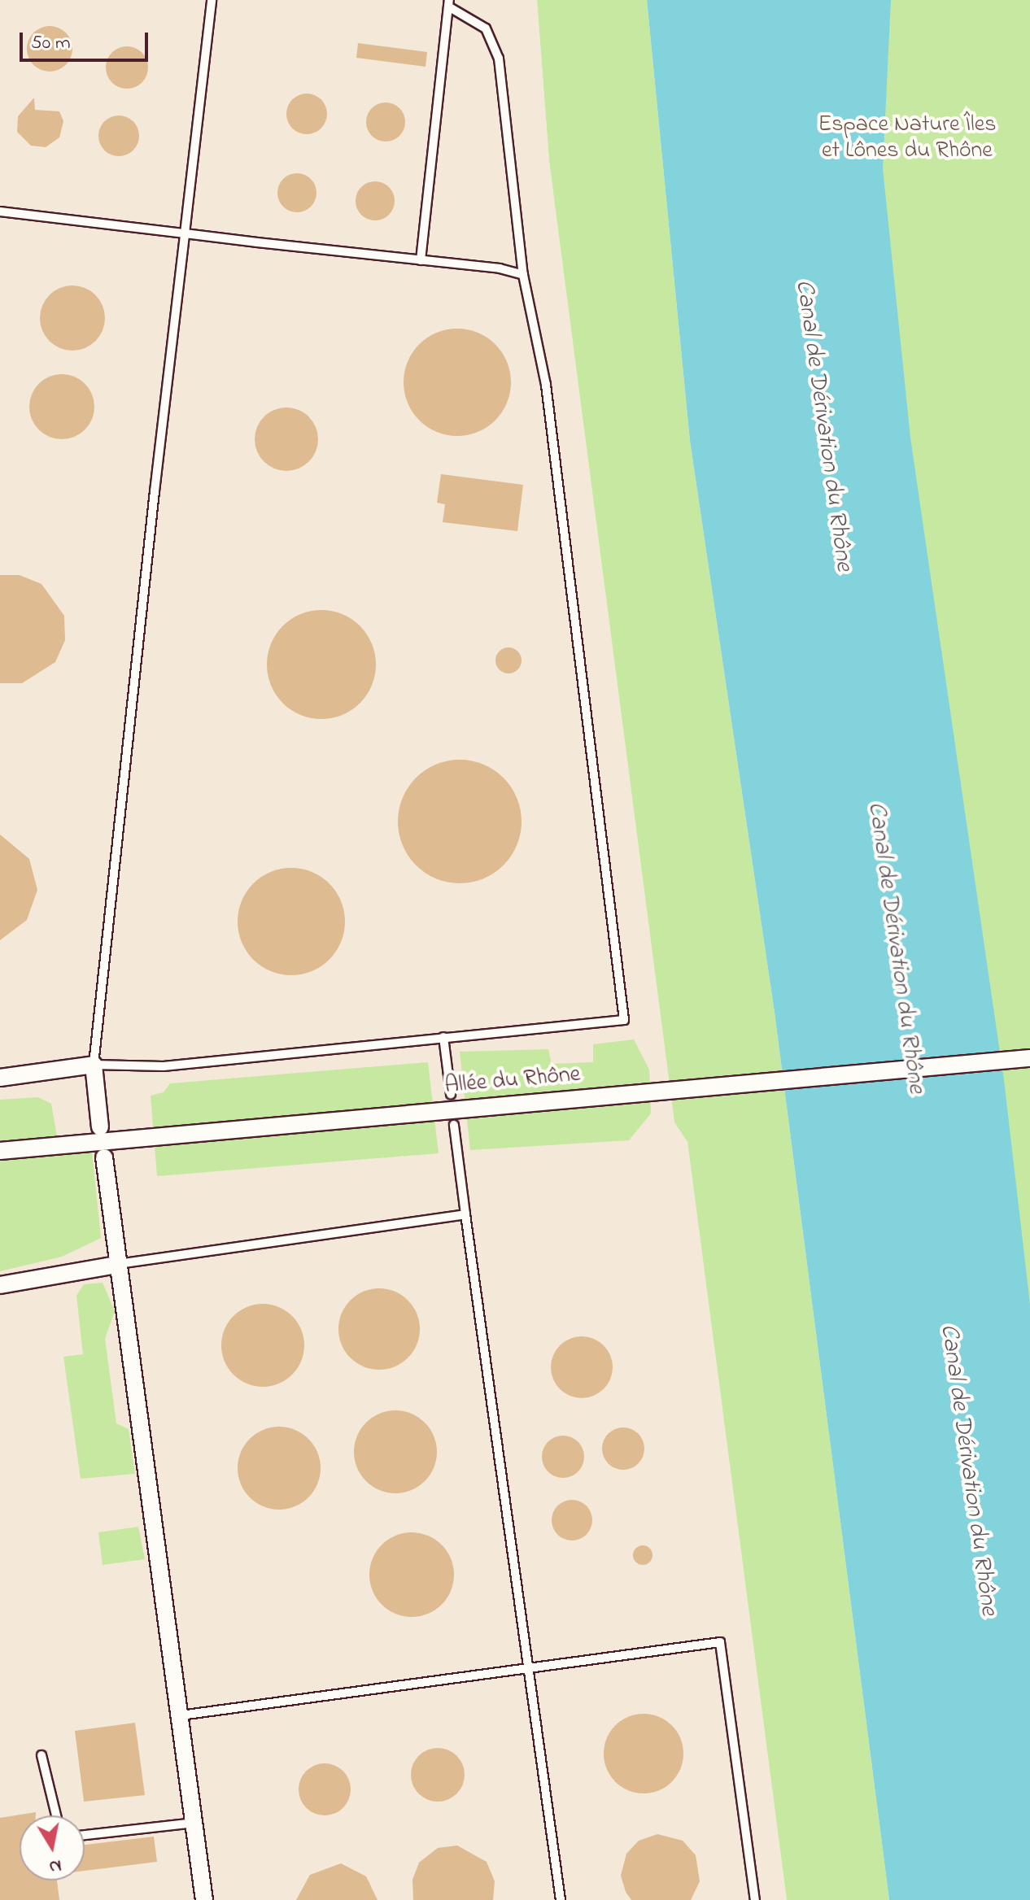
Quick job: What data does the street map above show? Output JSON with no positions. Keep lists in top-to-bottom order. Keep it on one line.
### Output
{"streets":{"street":["Allée du Rhône"]},"water":["Canal de Dérivation du Rhône"],"parks":["Espace Nature Îles et Lônes du Rhône"],"scale_bar":"50 m","north":"bottom"}
